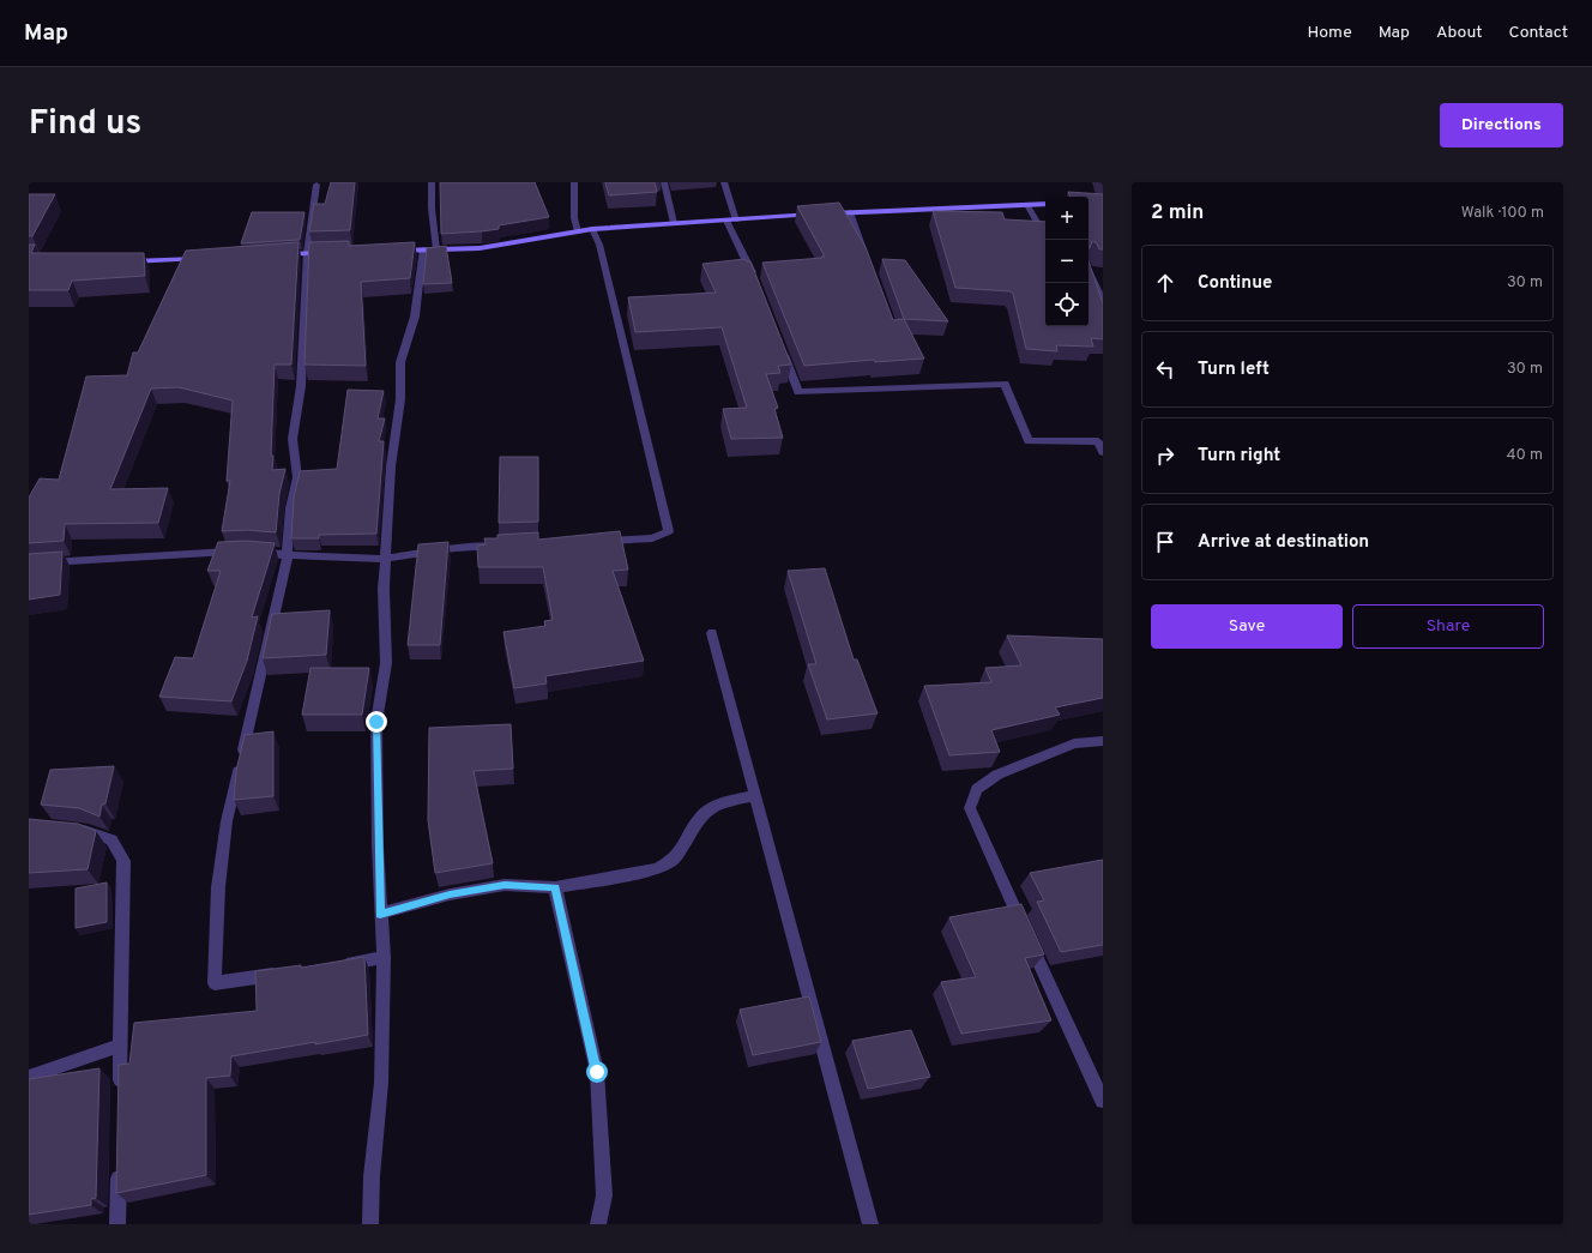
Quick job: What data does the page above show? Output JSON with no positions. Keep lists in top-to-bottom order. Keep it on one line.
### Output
{"page":{"header":"Map","nav":["Home","Map","About","Contact"],"title":"Find us","buttons":["Directions",["Save","Share"]],"heading":["2 min","Walk · 100 m"],"map_buttons":["+","−"],"list":[["Continue","30 m"],["Turn left","30 m"],["Turn right","40 m"],"Arrive at destination"]}}
